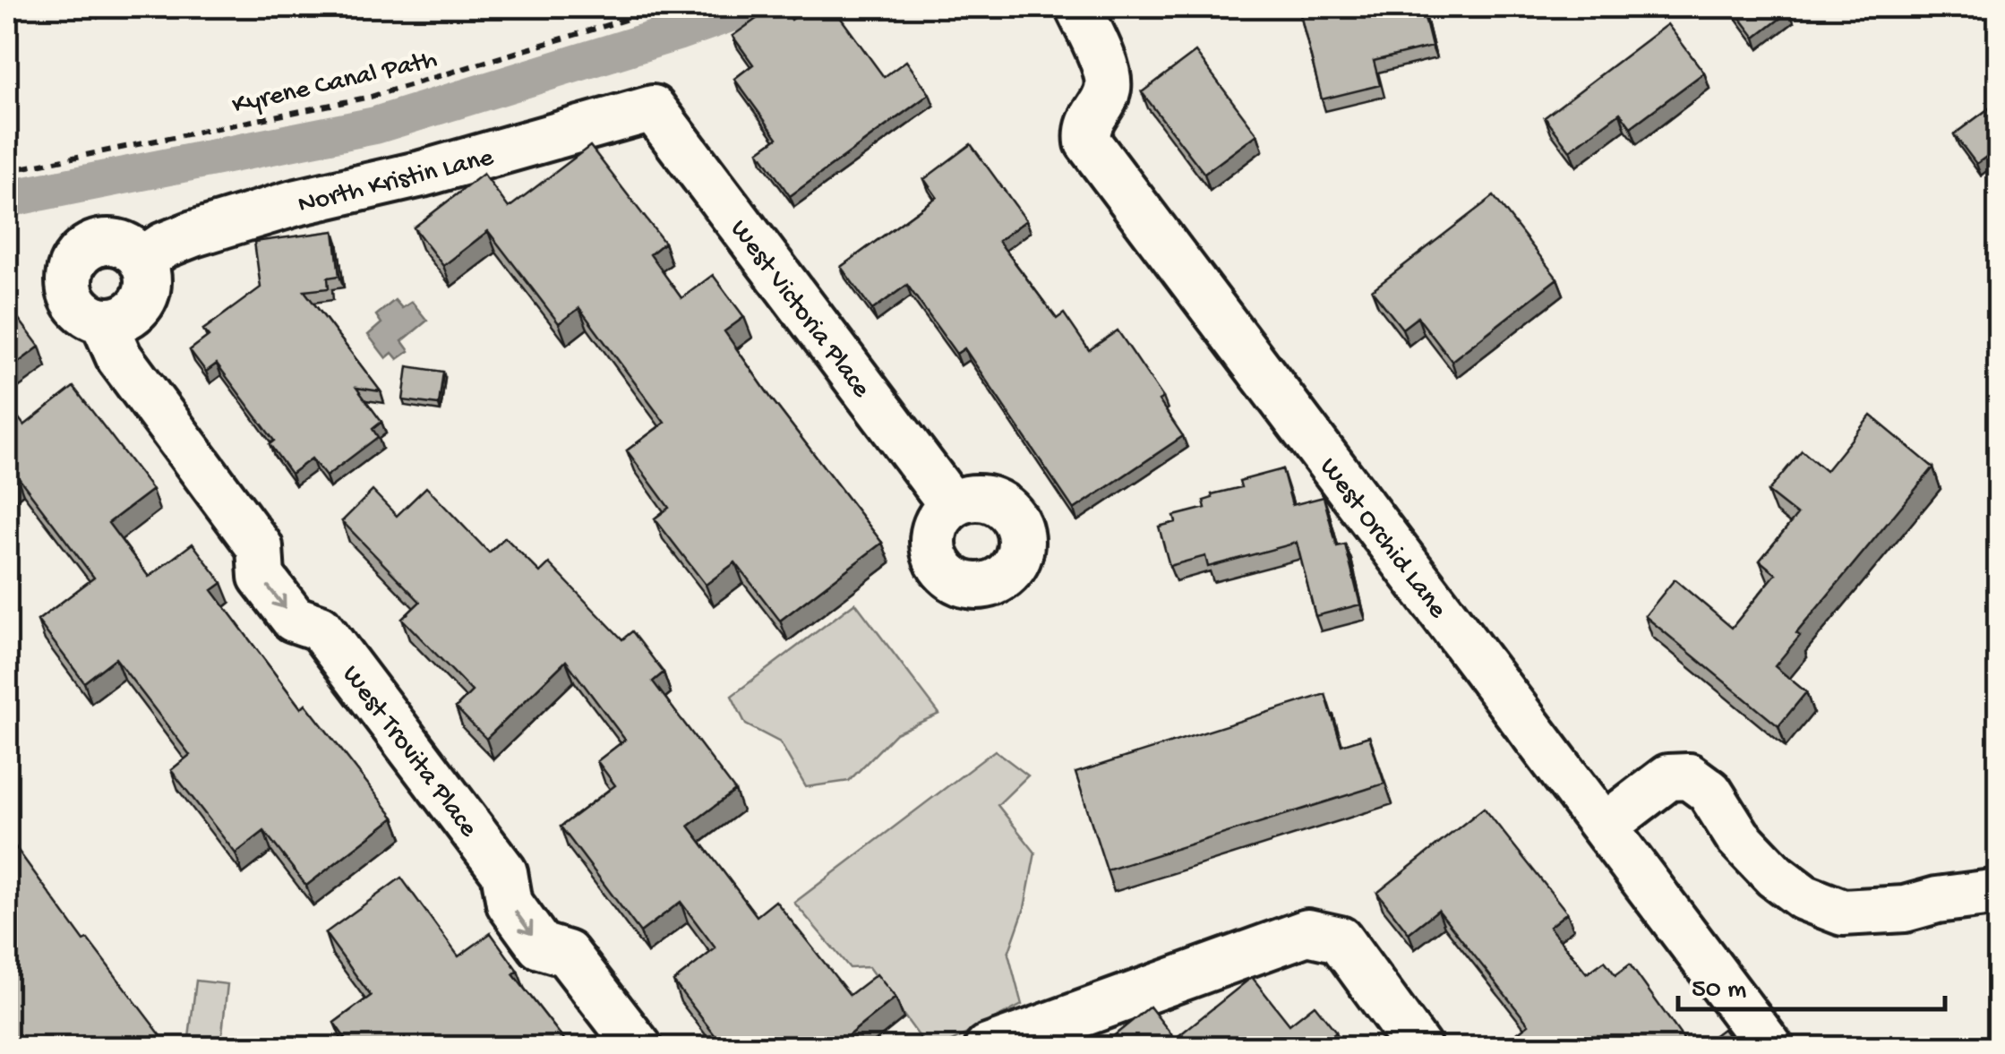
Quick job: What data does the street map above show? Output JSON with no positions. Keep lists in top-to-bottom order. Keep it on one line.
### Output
{"streets":{"street":["North Kristin Lane","West Victoria Place","West Orchid Lane","West Trovita Place"],"path":["Kyrene Canal Path"]},"crossings":[["North Kristin Lane","West Victoria Place"],["North Kristin Lane","West Trovita Place"]],"scale_bar":"50 m"}
